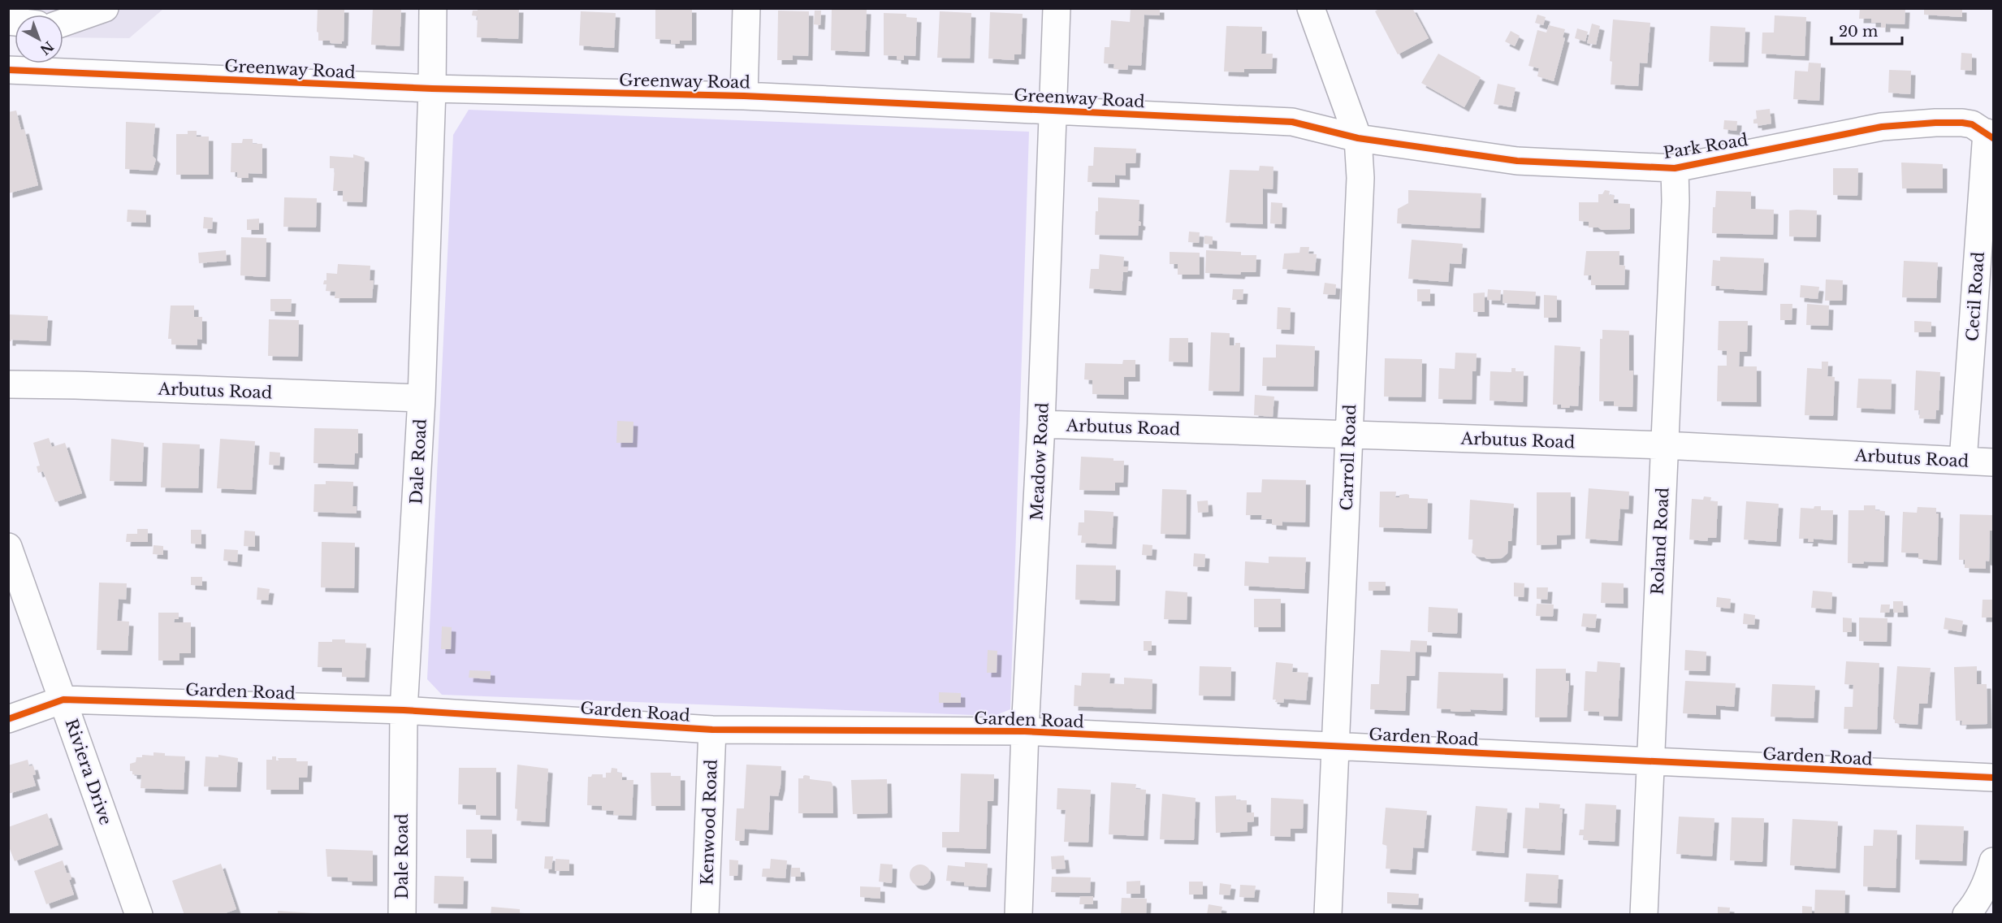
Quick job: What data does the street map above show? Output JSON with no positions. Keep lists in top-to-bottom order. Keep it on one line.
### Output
{"streets":{"street":["Greenway Road","Park Road","Cecil Road","Arbutus Road","Carroll Road","Dale Road","Meadow Road","Roland Road","Garden Road","Riviera Drive","Kenwood Road"]},"crossings":[["Greenway Road","Park Road"],["Greenway Road","Carroll Road"],["Greenway Road","Dale Road"],["Greenway Road","Meadow Road"],["Park Road","Cecil Road"],["Park Road","Carroll Road"],["Park Road","Roland Road"],["Cecil Road","Arbutus Road"],["Arbutus Road","Carroll Road"],["Arbutus Road","Dale Road"],["Arbutus Road","Meadow Road"],["Arbutus Road","Roland Road"],["Carroll Road","Garden Road"],["Dale Road","Garden Road"],["Meadow Road","Garden Road"],["Roland Road","Garden Road"],["Garden Road","Riviera Drive"],["Garden Road","Kenwood Road"]],"scale_bar":"20 m","north":"bottom right"}
